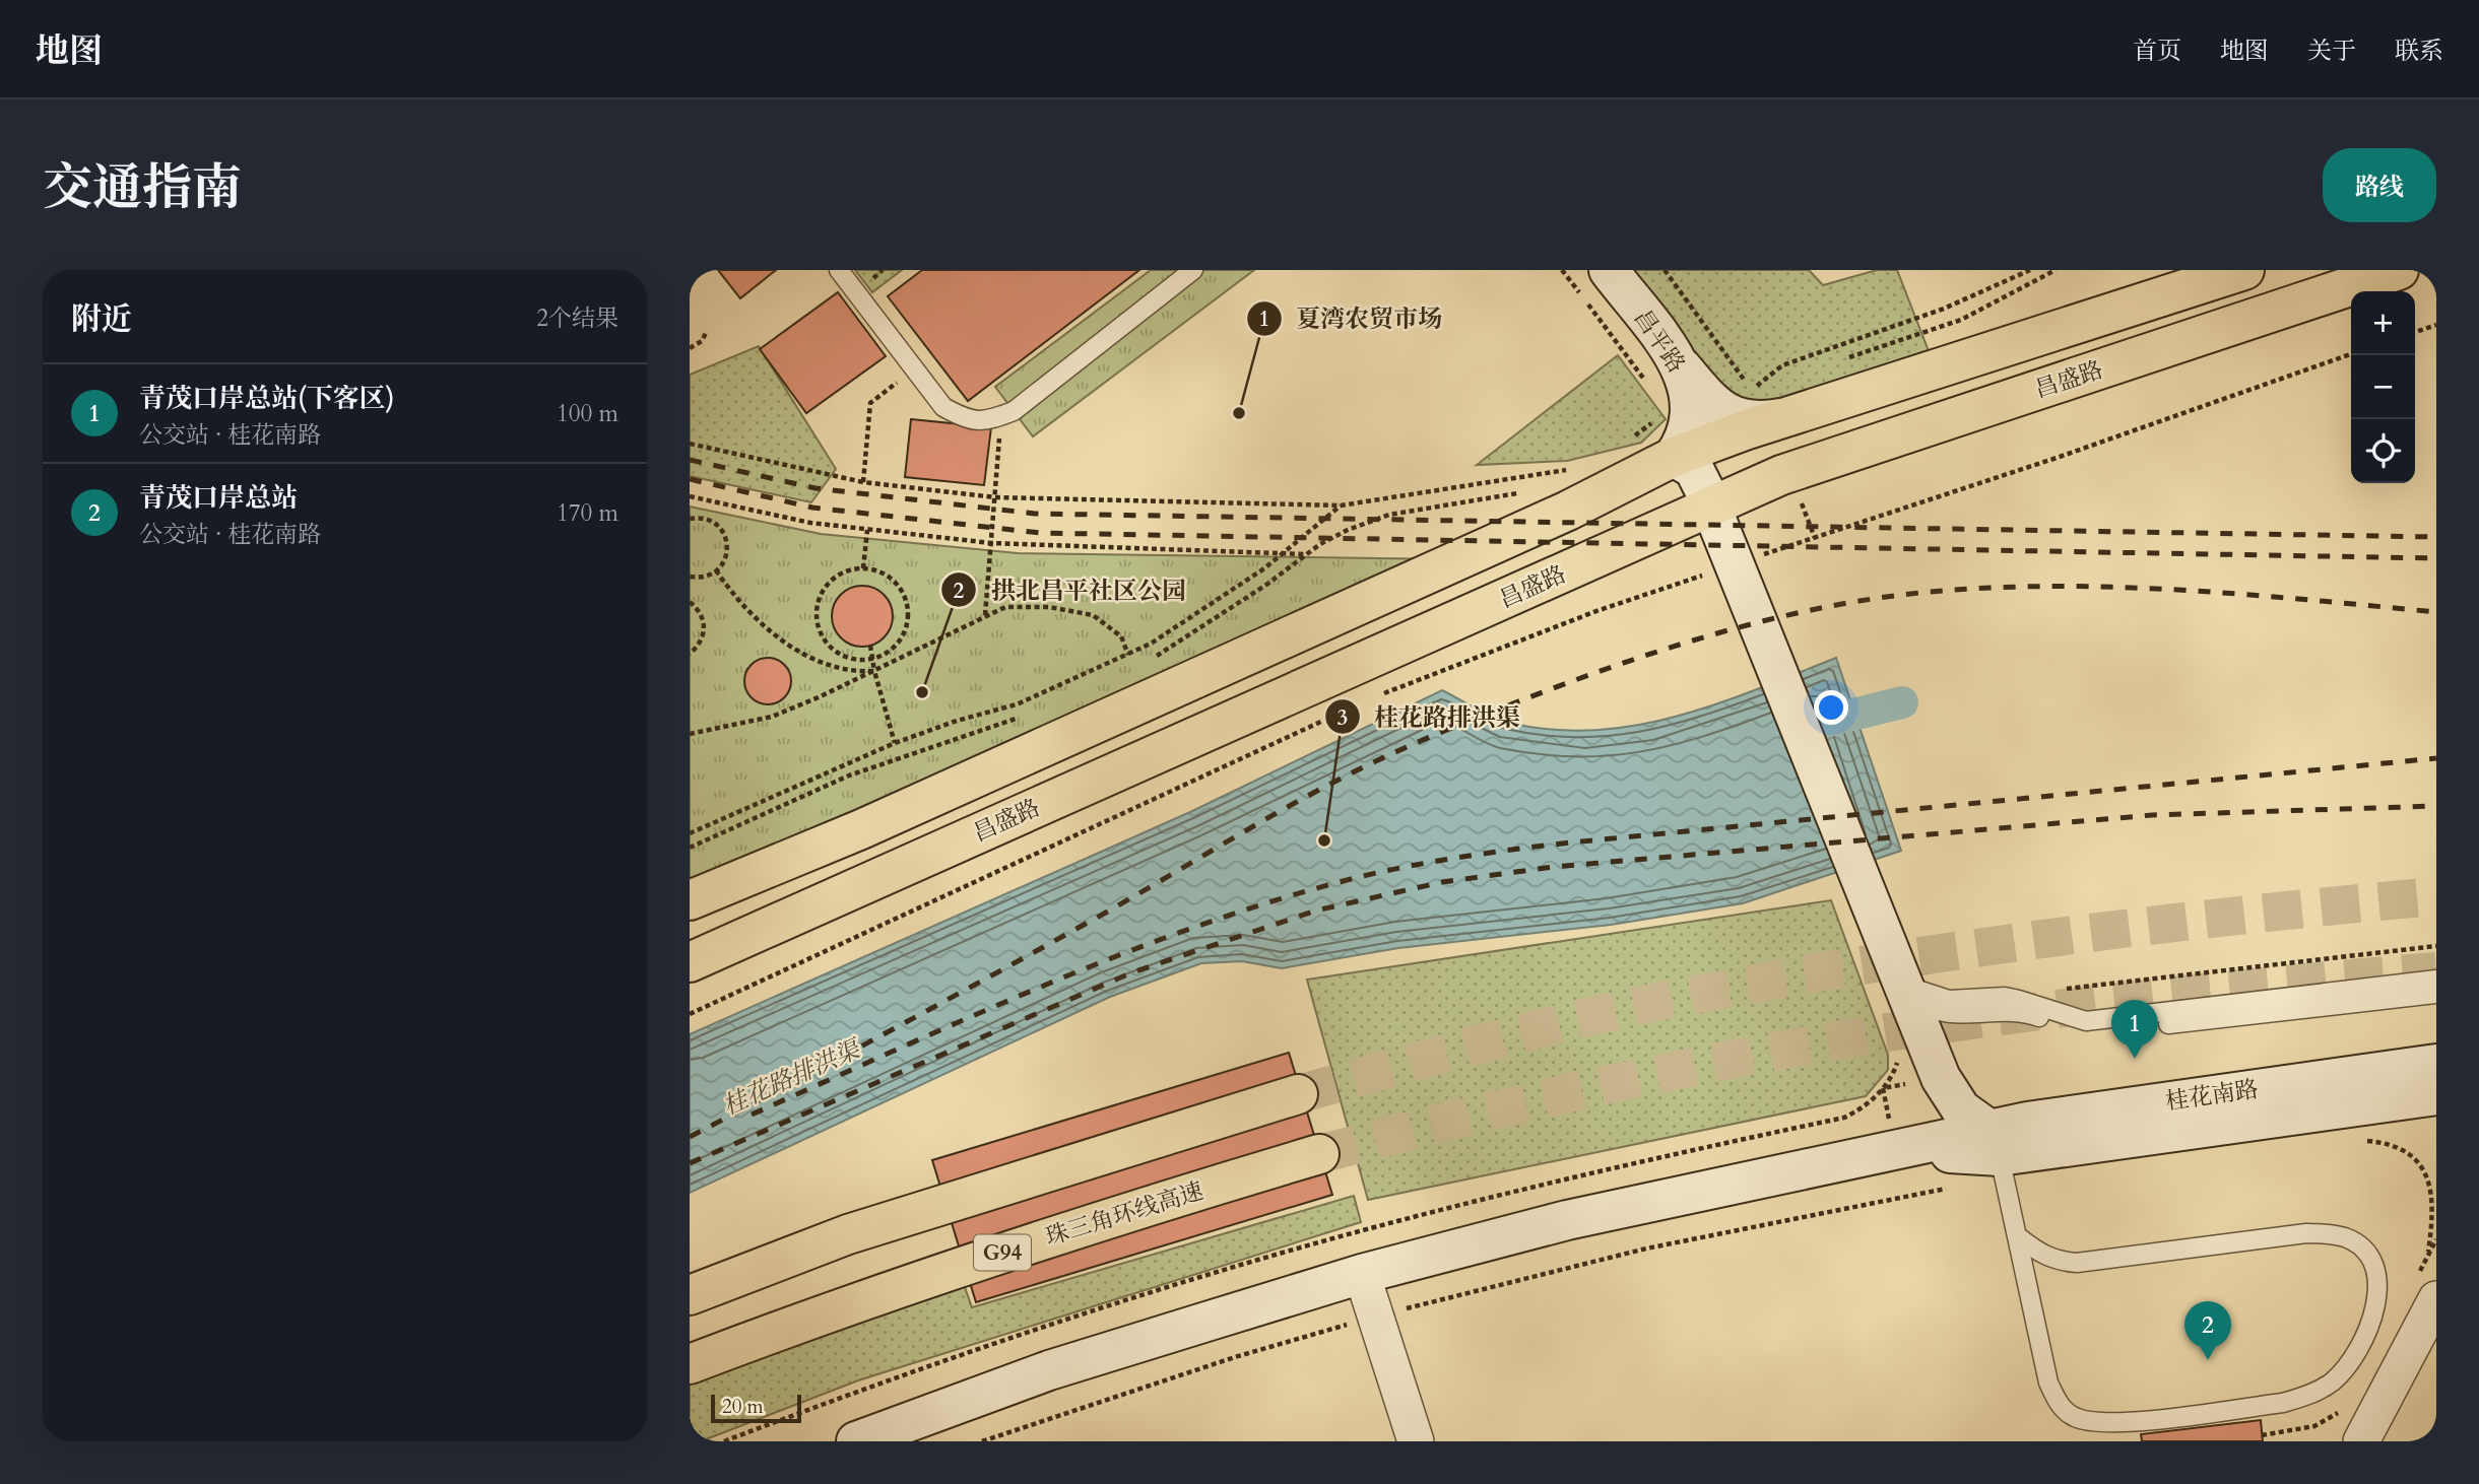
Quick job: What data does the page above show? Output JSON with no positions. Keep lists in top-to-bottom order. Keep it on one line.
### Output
{"streets":{"main road":["昌盛路","珠三角环线高速","G94"],"street":["昌平路","桂花南路"]},"water":["桂花路排洪渠"],"places":["夏湾农贸市场","拱北昌平社区公园","桂花路排洪渠"],"scale_bar":"20 m","page":{"header":"地图","nav":["首页","地图","关于","联系"],"title":"交通指南","buttons":"路线","heading":["附近","2个结果"],"map_buttons":["+","−"],"list":[{"mark":"1","name":"青茂口岸总站(下客区)","note":"公交站 · 桂花南路","value":"100 m"},{"mark":"2","name":"青茂口岸总站","note":"公交站 · 桂花南路","value":"170 m"}],"pins":["1","2"],"scale":"20 m"}}
